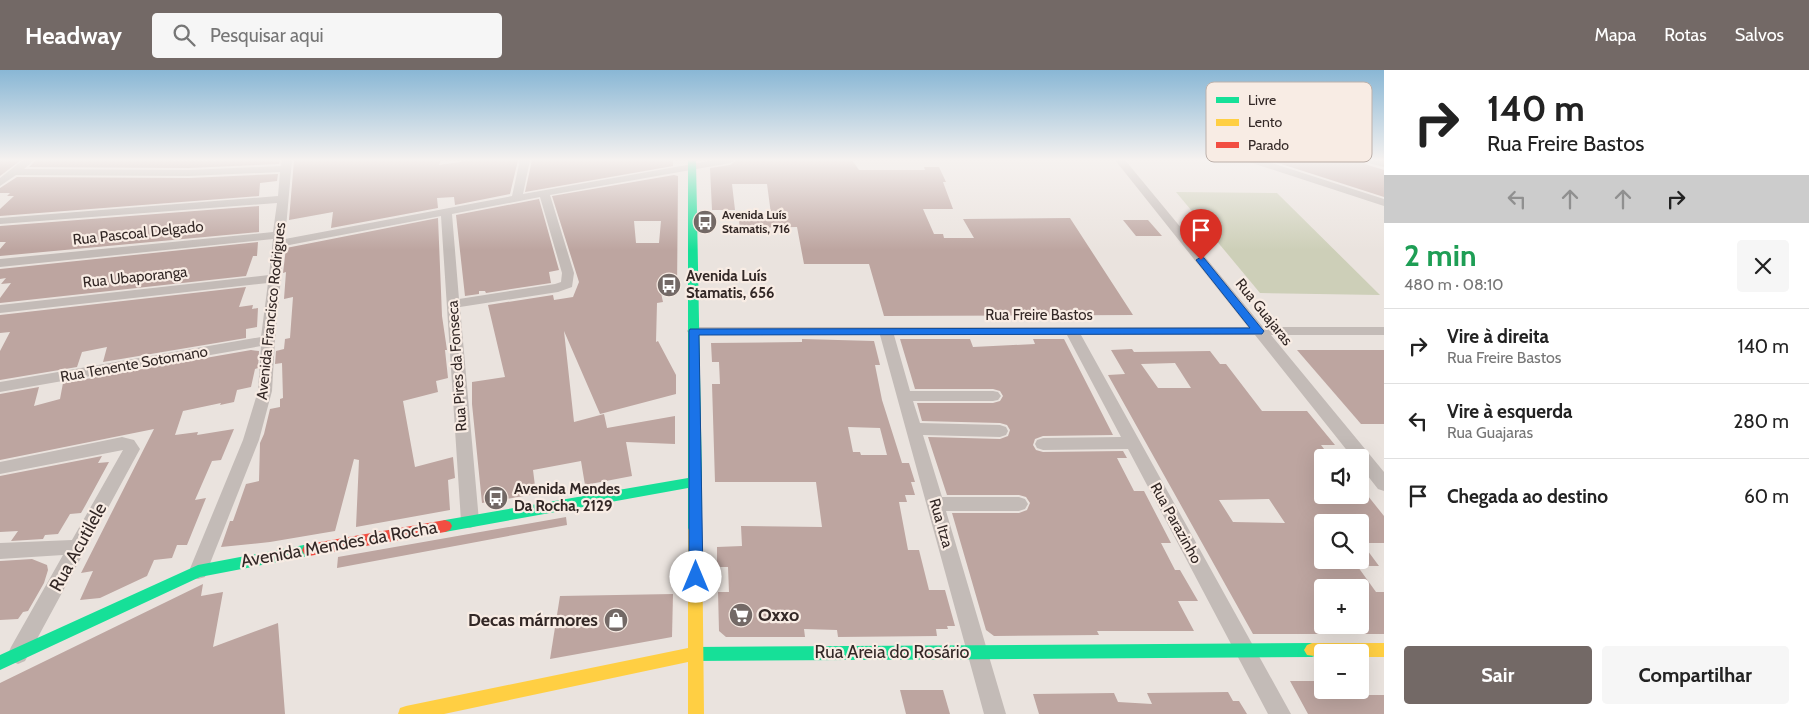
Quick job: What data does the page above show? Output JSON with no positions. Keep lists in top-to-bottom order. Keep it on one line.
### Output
{"streets":{"street":["Rua Pascoal Delgado","Rua Ubaporanga","Avenida Francisco Rodrigues","Rua Guajaras","Rua Freire Bastos","Rua Tenente Sotomano","Rua Pires da Fonseca","Rua Itza","Rua Parazinho","Avenida Mendes da Rocha","Rua Acutilele","Rua Areia do Rosário"]},"crossings":[["Rua Pascoal Delgado","Avenida Francisco Rodrigues"],["Rua Pascoal Delgado","Rua Pires da Fonseca"],["Rua Ubaporanga","Avenida Francisco Rodrigues"],["Avenida Francisco Rodrigues","Rua Tenente Sotomano"],["Avenida Francisco Rodrigues","Avenida Mendes da Rocha"],["Rua Guajaras","Rua Freire Bastos"],["Rua Freire Bastos","Rua Itza"],["Rua Freire Bastos","Rua Parazinho"],["Rua Pires da Fonseca","Avenida Mendes da Rocha"],["Rua Itza","Rua Areia do Rosário"],["Rua Parazinho","Rua Areia do Rosário"],["Avenida Mendes da Rocha","Rua Acutilele"]],"places":{"bus stop":["Avenida Luís Stamatis, 716","Avenida Luís Stamatis, 656","Avenida Mendes Da Rocha, 2129"],"supermarket":["Oxxo"],"shop":["Decas mármores"]},"legend":["Livre","Lento","Parado"],"page":{"header":"Headway","search":"Pesquisar aqui","nav":["Mapa","Rotas","Salvos"],"turn":["140 m","Rua Freire Bastos"],"heading":["2 min","480 m · 08:10"],"list":[{"name":"Vire à direita","note":"Rua Freire Bastos","value":"140 m"},{"name":"Vire à esquerda","note":"Rua Guajaras","value":"280 m"},{"name":"Chegada ao destino","value":"60 m"}],"map_buttons":["+","−"],"buttons":["Sair","Compartilhar"]}}
